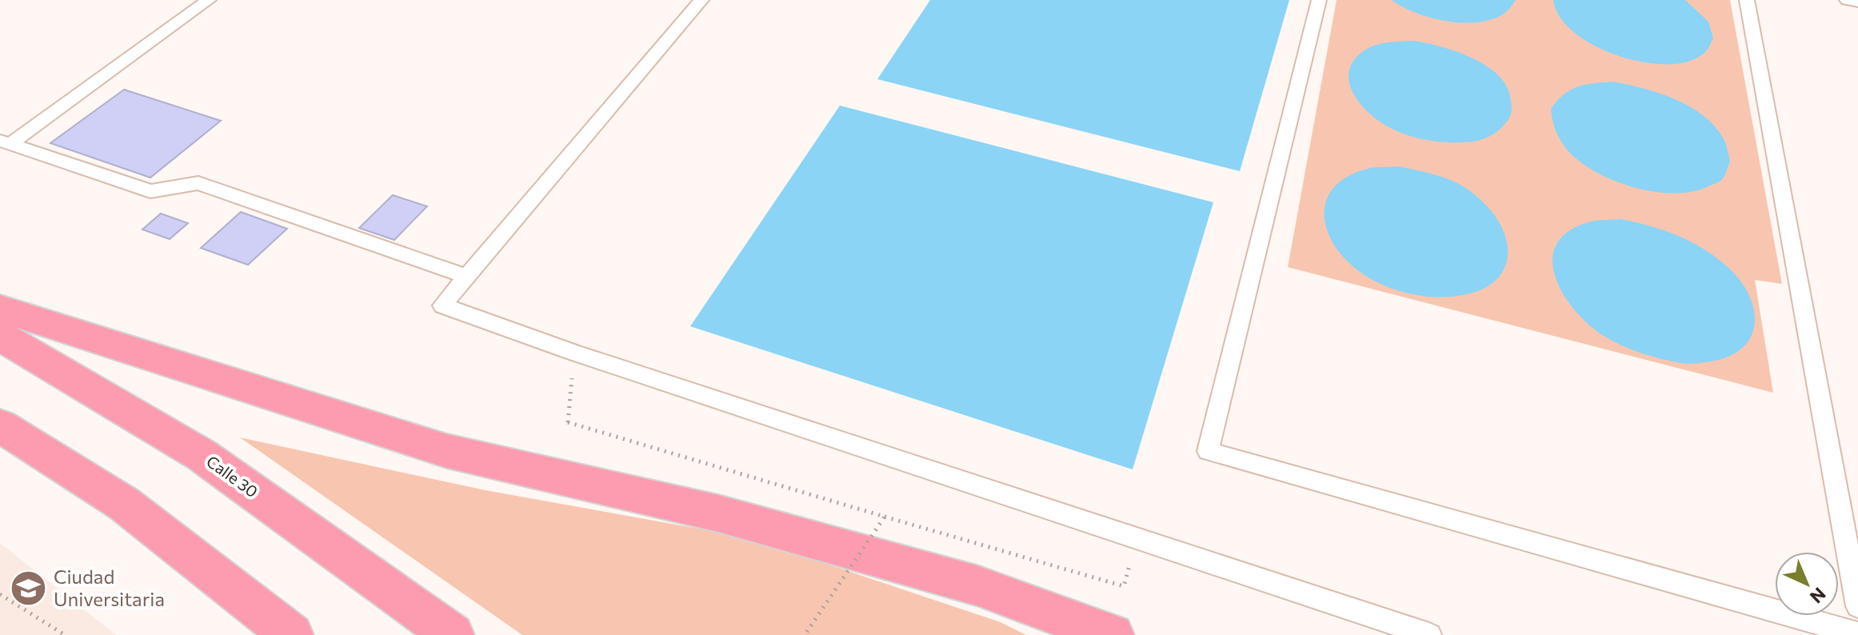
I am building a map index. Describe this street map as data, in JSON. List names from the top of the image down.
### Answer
{
  "streets": {
    "highway": ["Calle 30"]
  },
  "places": {
    "school or university": ["Ciudad Universitaria"]
  },
  "north": "bottom right"
}
